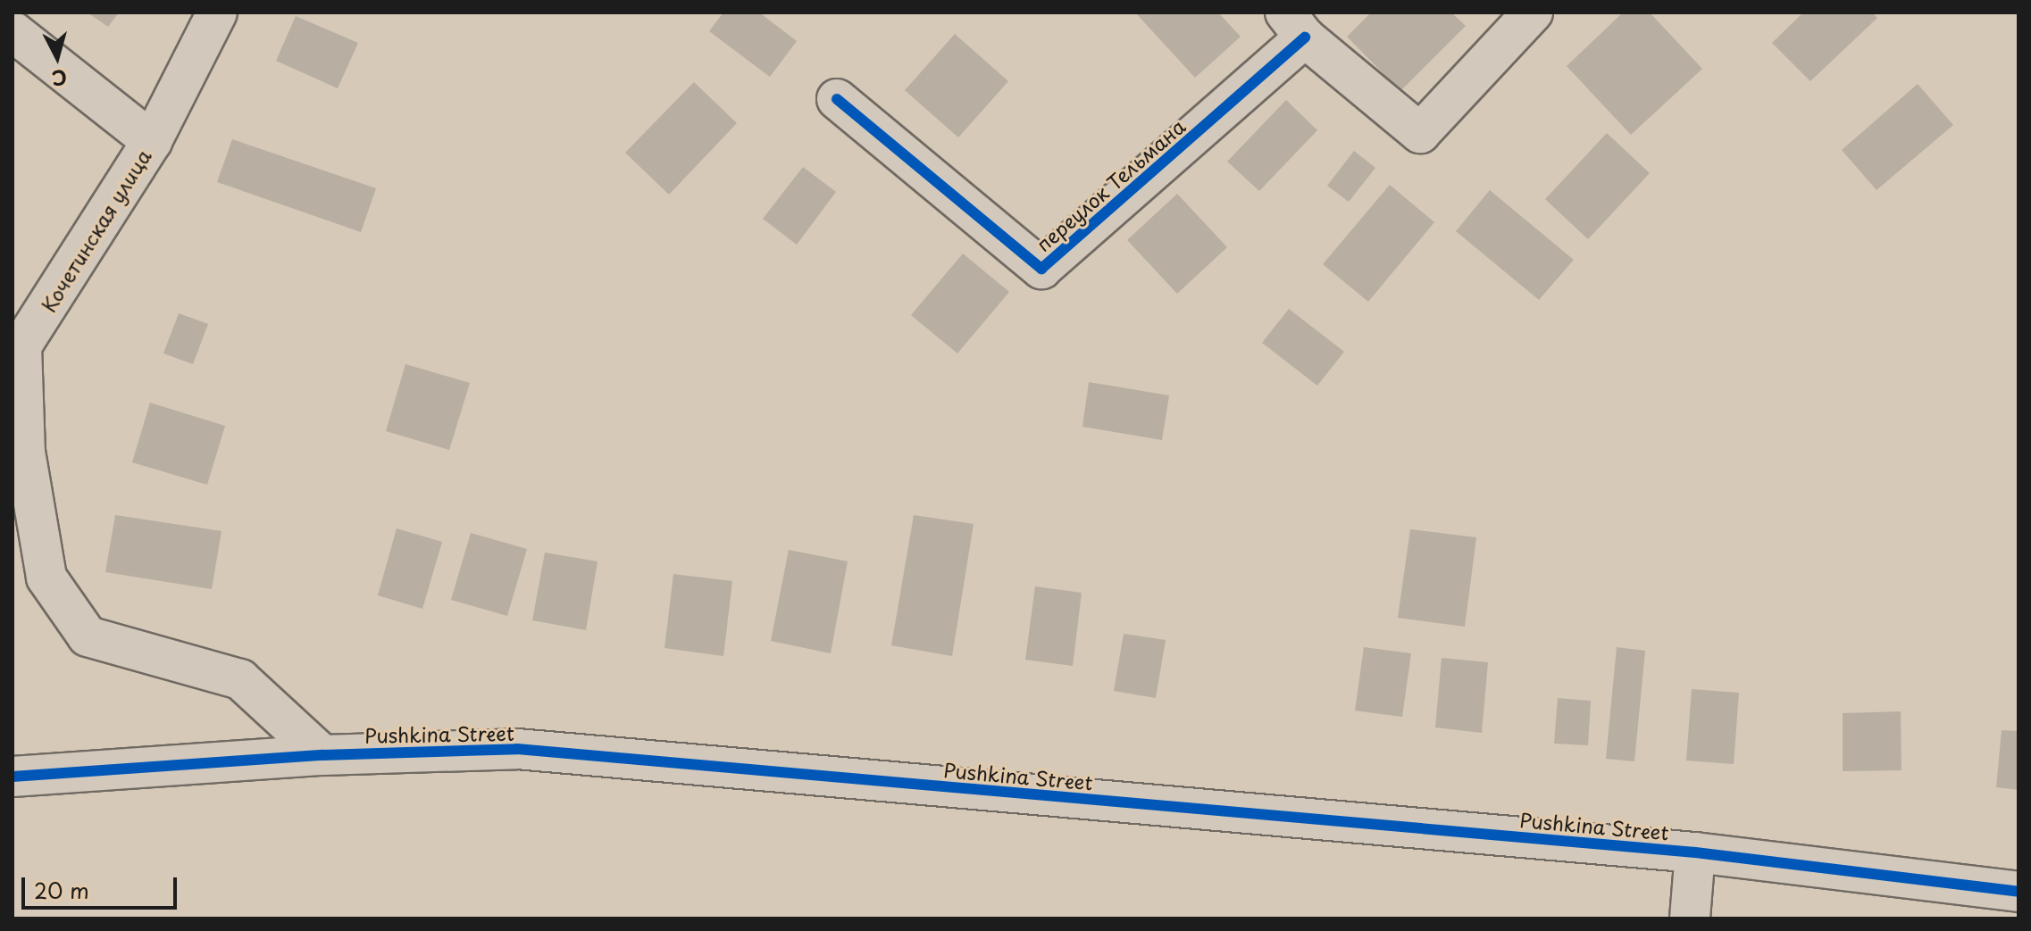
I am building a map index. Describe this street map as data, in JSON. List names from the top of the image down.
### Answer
{
  "streets": {
    "street": ["переулок Тельмана", "Кочетинская улица", "Pushkina Street"]
  },
  "scale_bar": "20 m",
  "north": "bottom"
}
